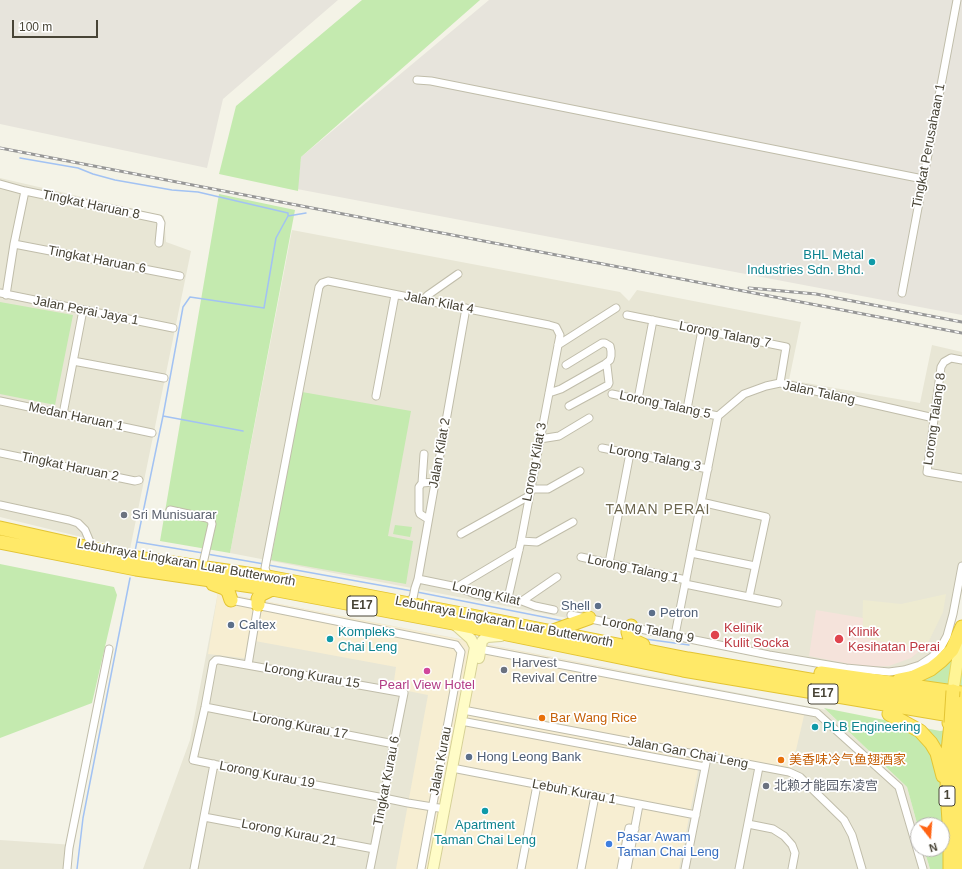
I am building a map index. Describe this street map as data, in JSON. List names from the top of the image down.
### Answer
{
  "streets": {
    "highway": ["Lebuhraya Lingkaran Luar Butterworth", "E17", "1"],
    "street": [
      "Tingkat Perusahaan 1",
      "Tingkat Haruan 8",
      "Tingkat Haruan 6",
      "Jalan Kilat 4",
      "Jalan Perai Jaya 1",
      "Lorong Talang 7",
      "Jalan Talang",
      "Lorong Talang 5",
      "Medan Haruan 1",
      "Lorong Talang 8",
      "Jalan Kilat 2",
      "Lorong Talang 3",
      "Lorong Kilat 3",
      "Tingkat Haruan 2",
      "Lorong Talang 1",
      "Lorong Kilat",
      "Lorong Talang 9",
      "Lorong Kurau 15",
      "Lorong Kurau 17",
      "Jalan Gan Chai Leng",
      "Jalan Kurau",
      "Lorong Kurau 19",
      "Tingkat Kurau 6",
      "Lebuh Kurau 1",
      "Lorong Kurau 21"
    ]
  },
  "crossings": [
    ["Jalan Kilat 4", "Jalan Kilat 2"],
    ["Jalan Kilat 4", "Lorong Kilat 3"],
    ["Jalan Kilat 4", "Lebuhraya Lingkaran Luar Butterworth"],
    ["Lorong Talang 7", "Jalan Talang"],
    ["Jalan Talang", "Lorong Talang 5"],
    ["Jalan Talang", "Lorong Talang 8"],
    ["Jalan Kilat 2", "Lebuhraya Lingkaran Luar Butterworth"],
    ["Jalan Kilat 2", "Lorong Kilat"],
    ["Lorong Kilat 3", "Lorong Kilat"],
    ["Lebuhraya Lingkaran Luar Butterworth", "Jalan Kurau"],
    ["Lebuhraya Lingkaran Luar Butterworth", "1"],
    ["Lorong Kurau 15", "Lorong Kurau 19"],
    ["Lorong Kurau 15", "Tingkat Kurau 6"],
    ["Lorong Kurau 17", "Lorong Kurau 19"],
    ["Lorong Kurau 17", "Tingkat Kurau 6"],
    ["Jalan Gan Chai Leng", "Jalan Kurau"],
    ["Jalan Kurau", "Lorong Kurau 19"],
    ["Jalan Kurau", "Lebuh Kurau 1"],
    ["Lorong Kurau 19", "Tingkat Kurau 6"],
    ["Tingkat Kurau 6", "Lorong Kurau 21"]
  ],
  "districts": ["TAMAN PERAI"],
  "places": [
    "BHL Metal Industries Sdn. Bhd.",
    "Sri Munisuarar",
    "Shell",
    "Petron",
    "Caltex",
    "Kelinik Kulit Socka",
    "Kompleks Chai Leng",
    "Klinik Kesihatan Perai",
    "Harvest Revival Centre",
    "Pearl View Hotel",
    "Bar Wang Rice",
    "PLB Engineering",
    "Hong Leong Bank",
    "美香味冷气鱼翅酒家",
    "北赖才能园东凌宫",
    "Apartment Taman Chai Leng",
    "Pasar Awam Taman Chai Leng"
  ],
  "scale_bar": "100 m",
  "north": "bottom"
}
